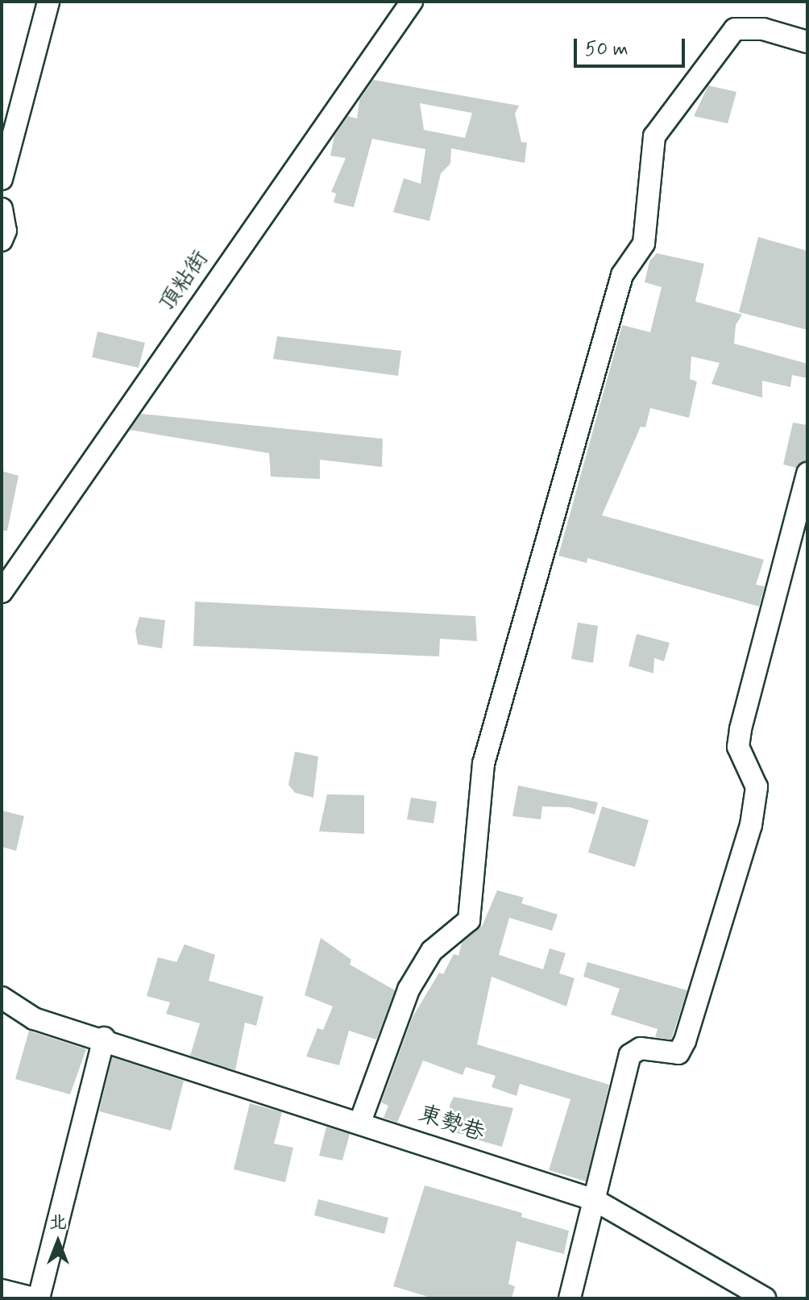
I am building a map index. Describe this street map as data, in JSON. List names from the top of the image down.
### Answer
{
  "streets": {
    "street": ["頂粘街", "東勢巷"]
  },
  "scale_bar": "50 m",
  "north": "top"
}
